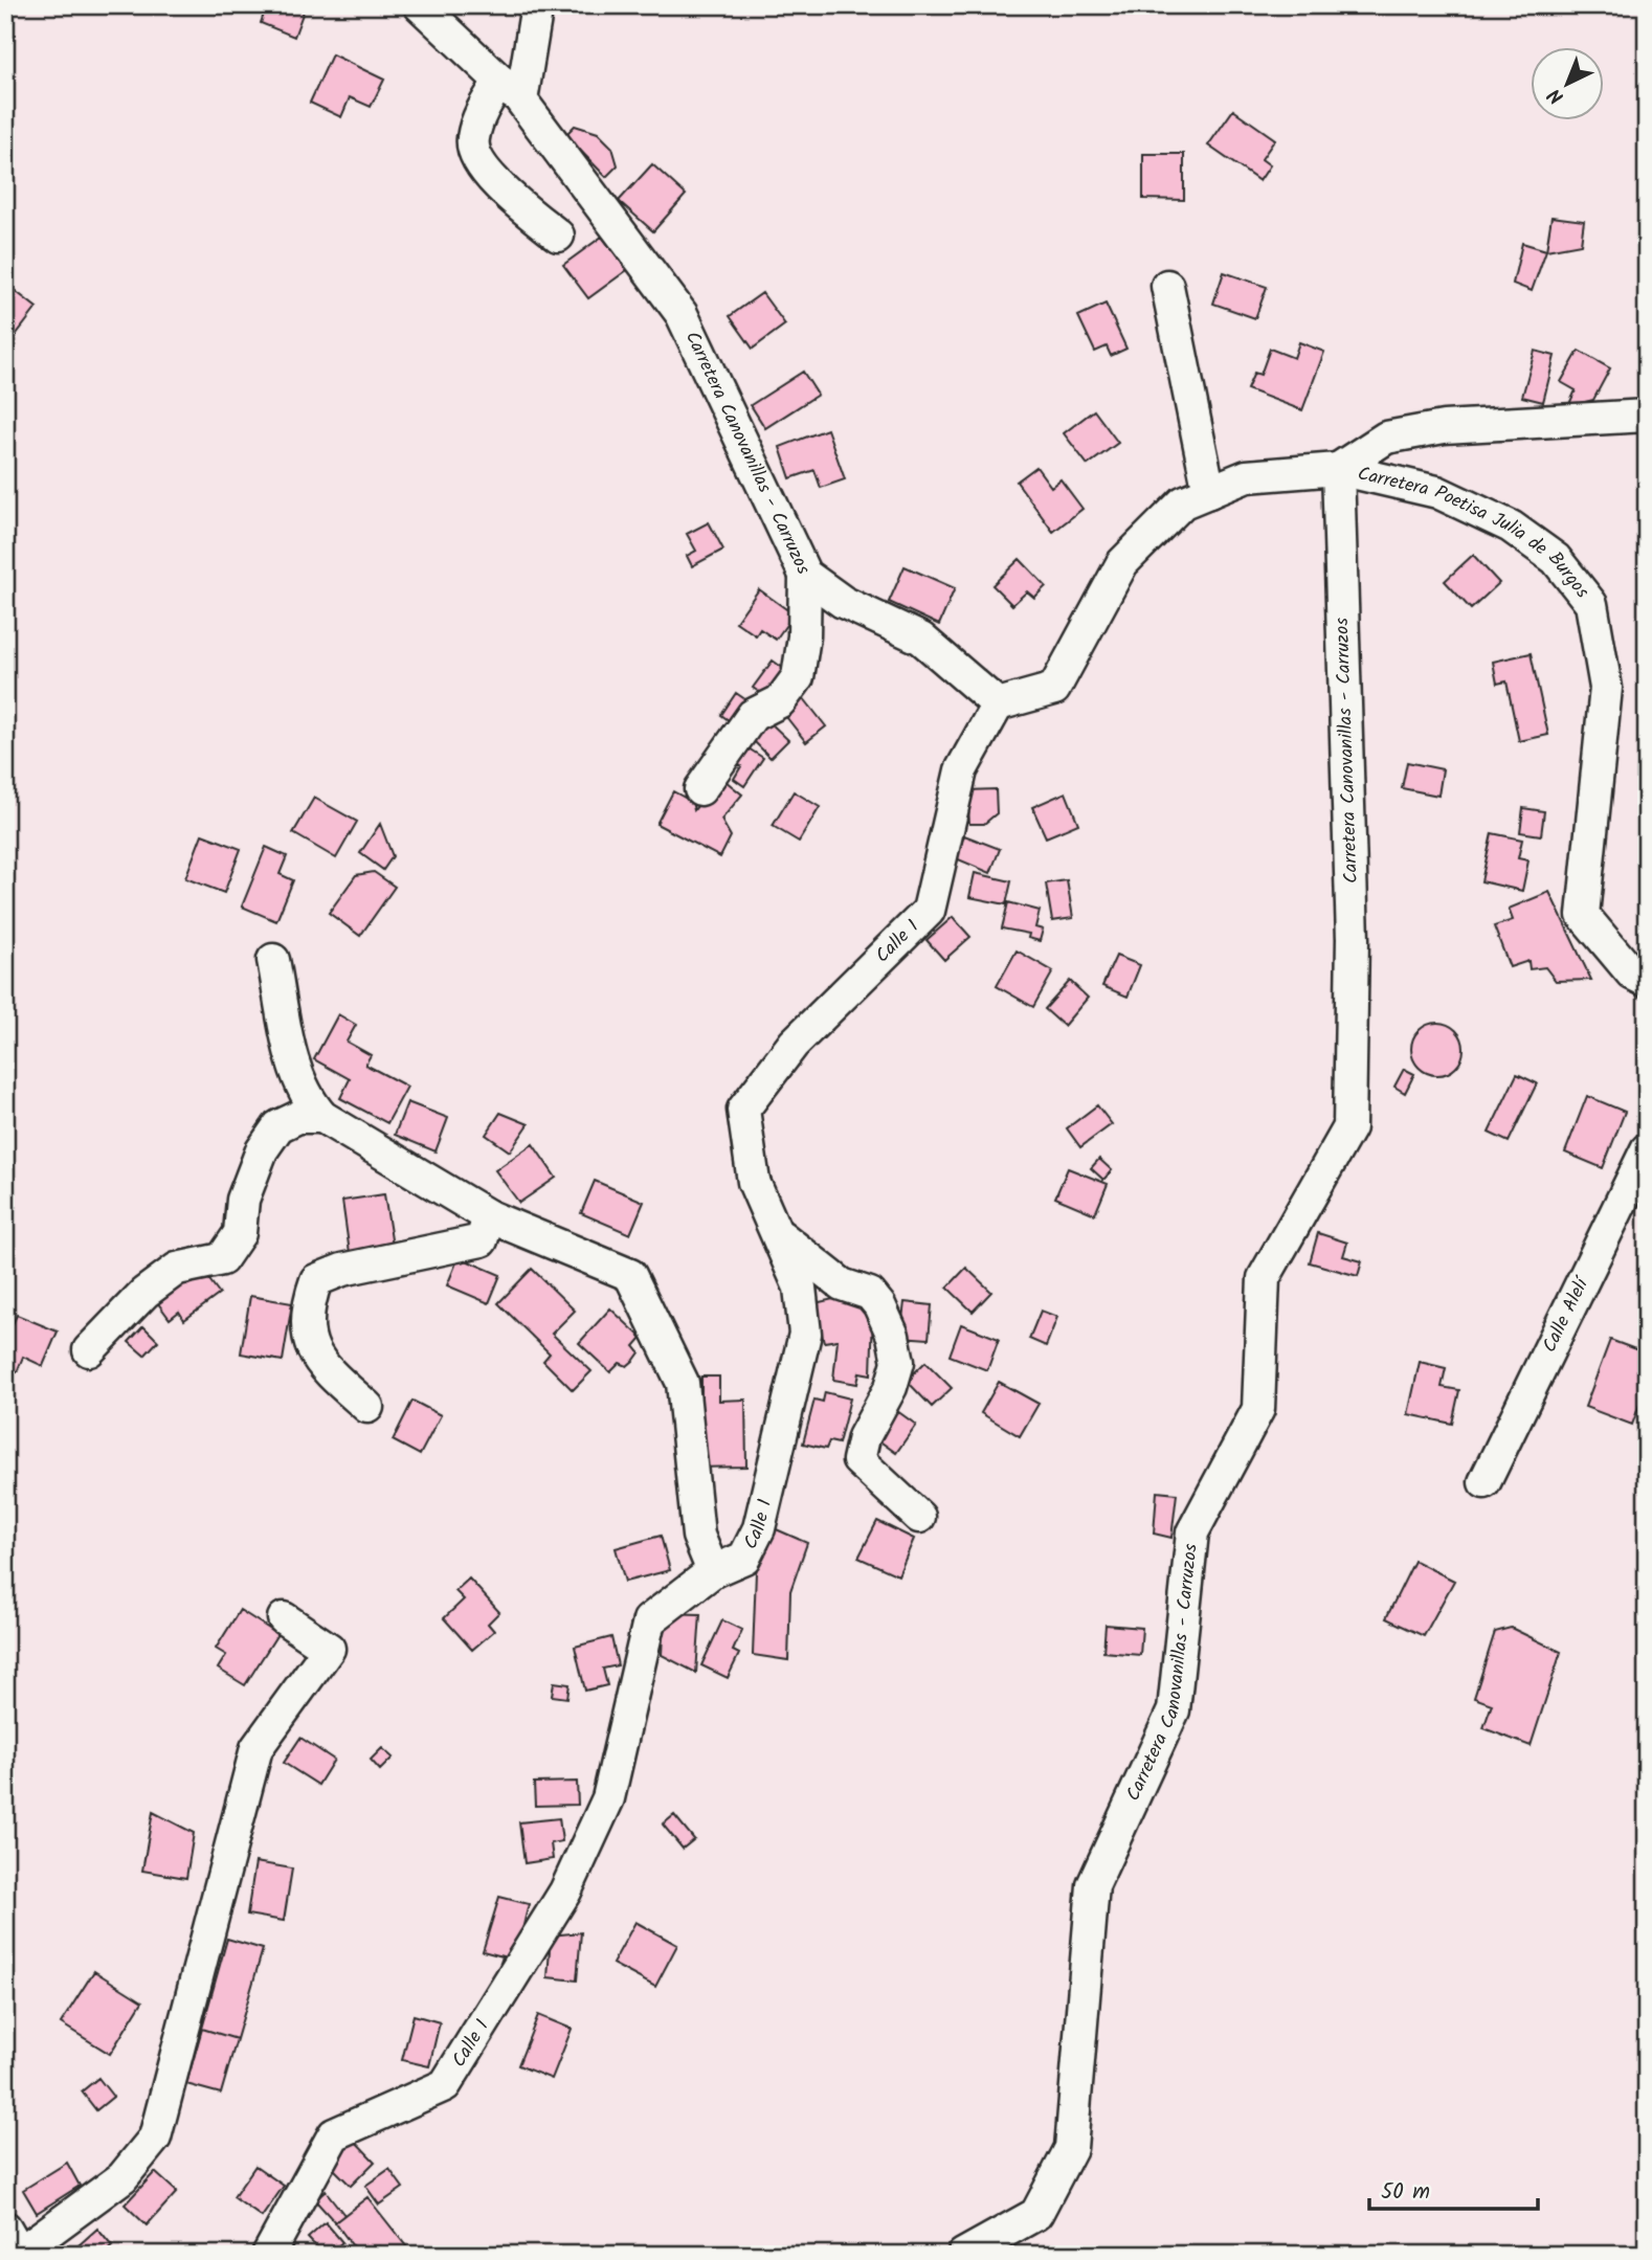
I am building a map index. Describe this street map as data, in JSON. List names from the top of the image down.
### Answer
{
  "streets": {
    "street": [
      "Carretera Canovanillas - Carruzos",
      "Carretera Poetisa Julia de Burgos",
      "Calle 1",
      "Calle Alelí"
    ]
  },
  "crossings": [
    ["Carretera Canovanillas - Carruzos", "Carretera Poetisa Julia de Burgos"],
    ["Carretera Canovanillas - Carruzos", "Calle 1"]
  ],
  "scale_bar": "50 m",
  "north": "bottom left"
}
